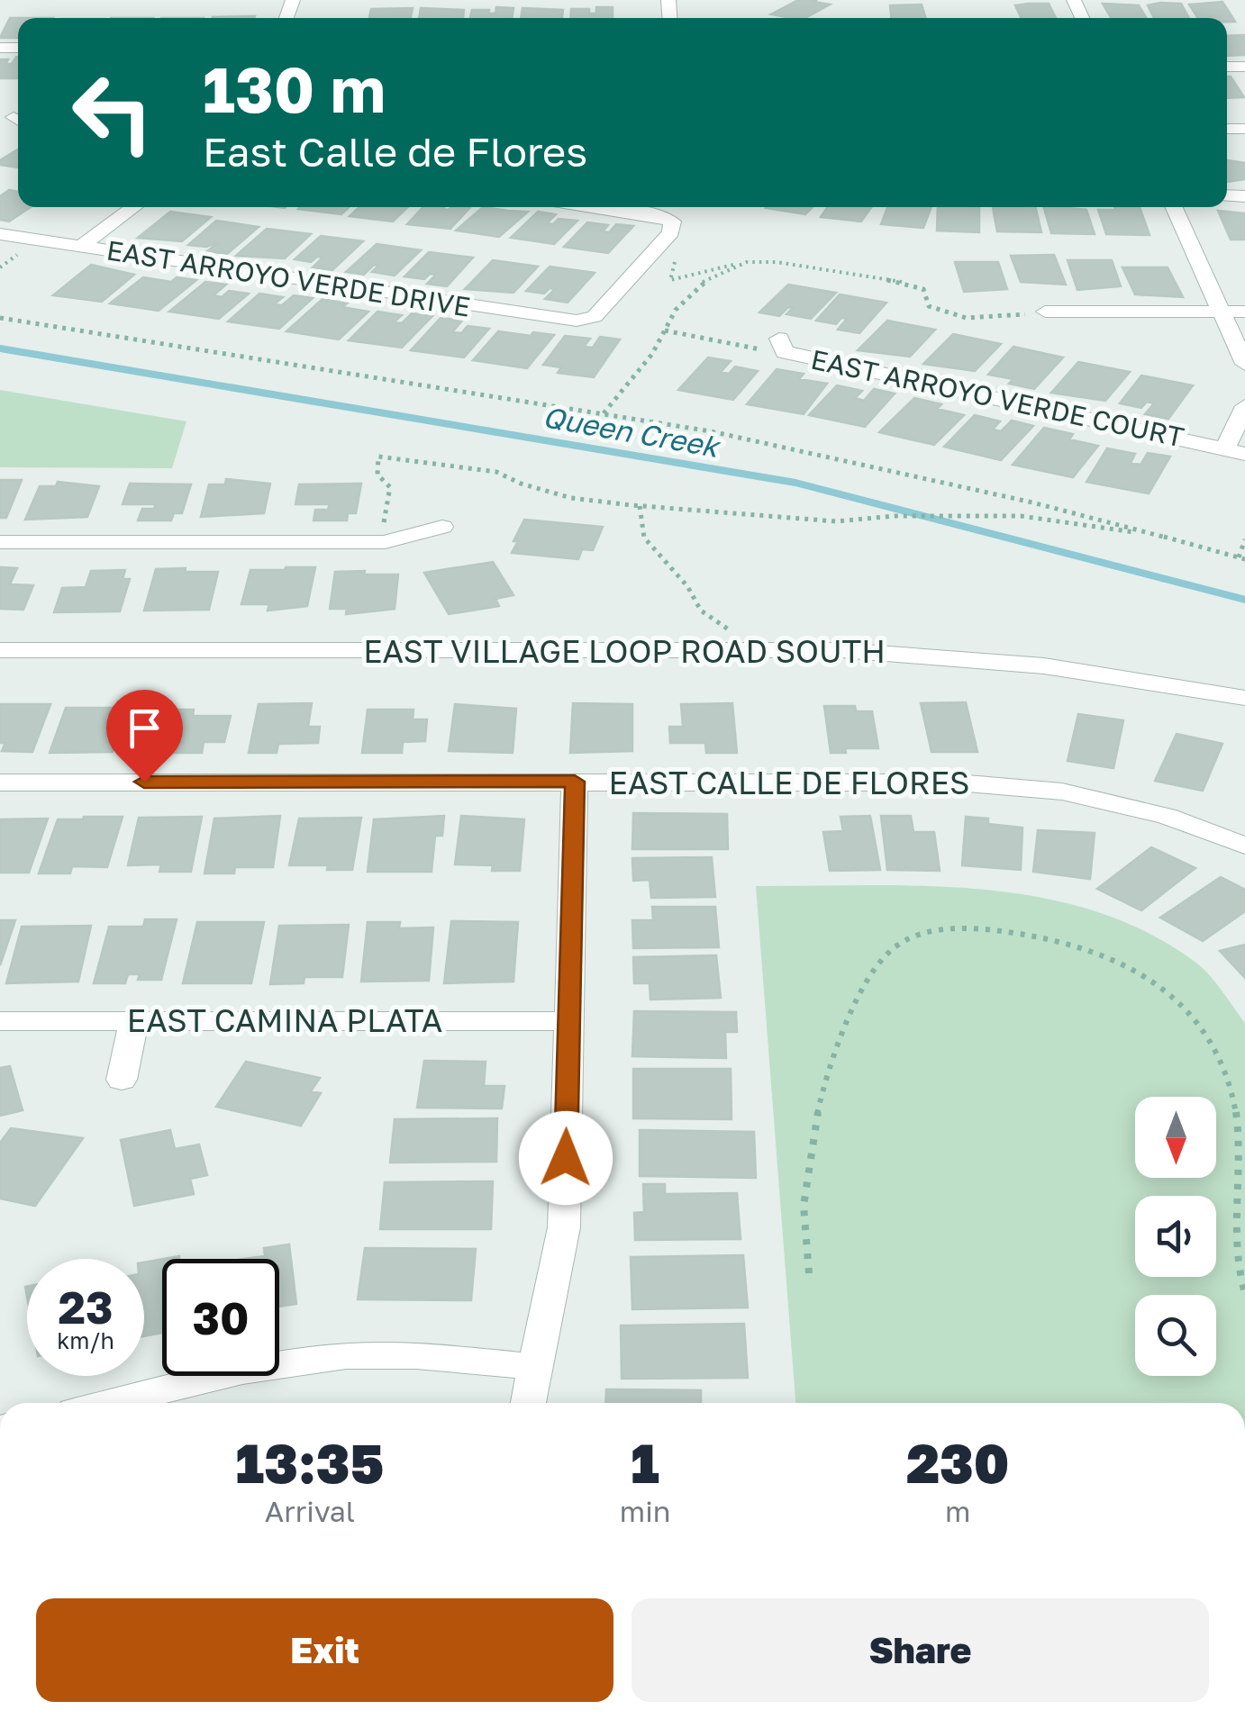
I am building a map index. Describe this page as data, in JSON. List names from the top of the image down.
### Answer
{
  "streets": {
    "street": [
      "EAST ARROYO VERDE DRIVE",
      "EAST ARROYO VERDE COURT",
      "EAST VILLAGE LOOP ROAD SOUTH",
      "EAST CALLE DE FLORES",
      "EAST CAMINA PLATA"
    ]
  },
  "water": ["Queen Creek"],
  "north": "bottom",
  "page": {
    "turn": ["130 m", "East Calle de Flores"],
    "speed": "23 km/h",
    "limit": "30",
    "eta": [
      "13:35",
      "Arrival",
      "1",
      "min",
      "230",
      "m"
    ],
    "buttons": ["Exit", "Share"]
  }
}
